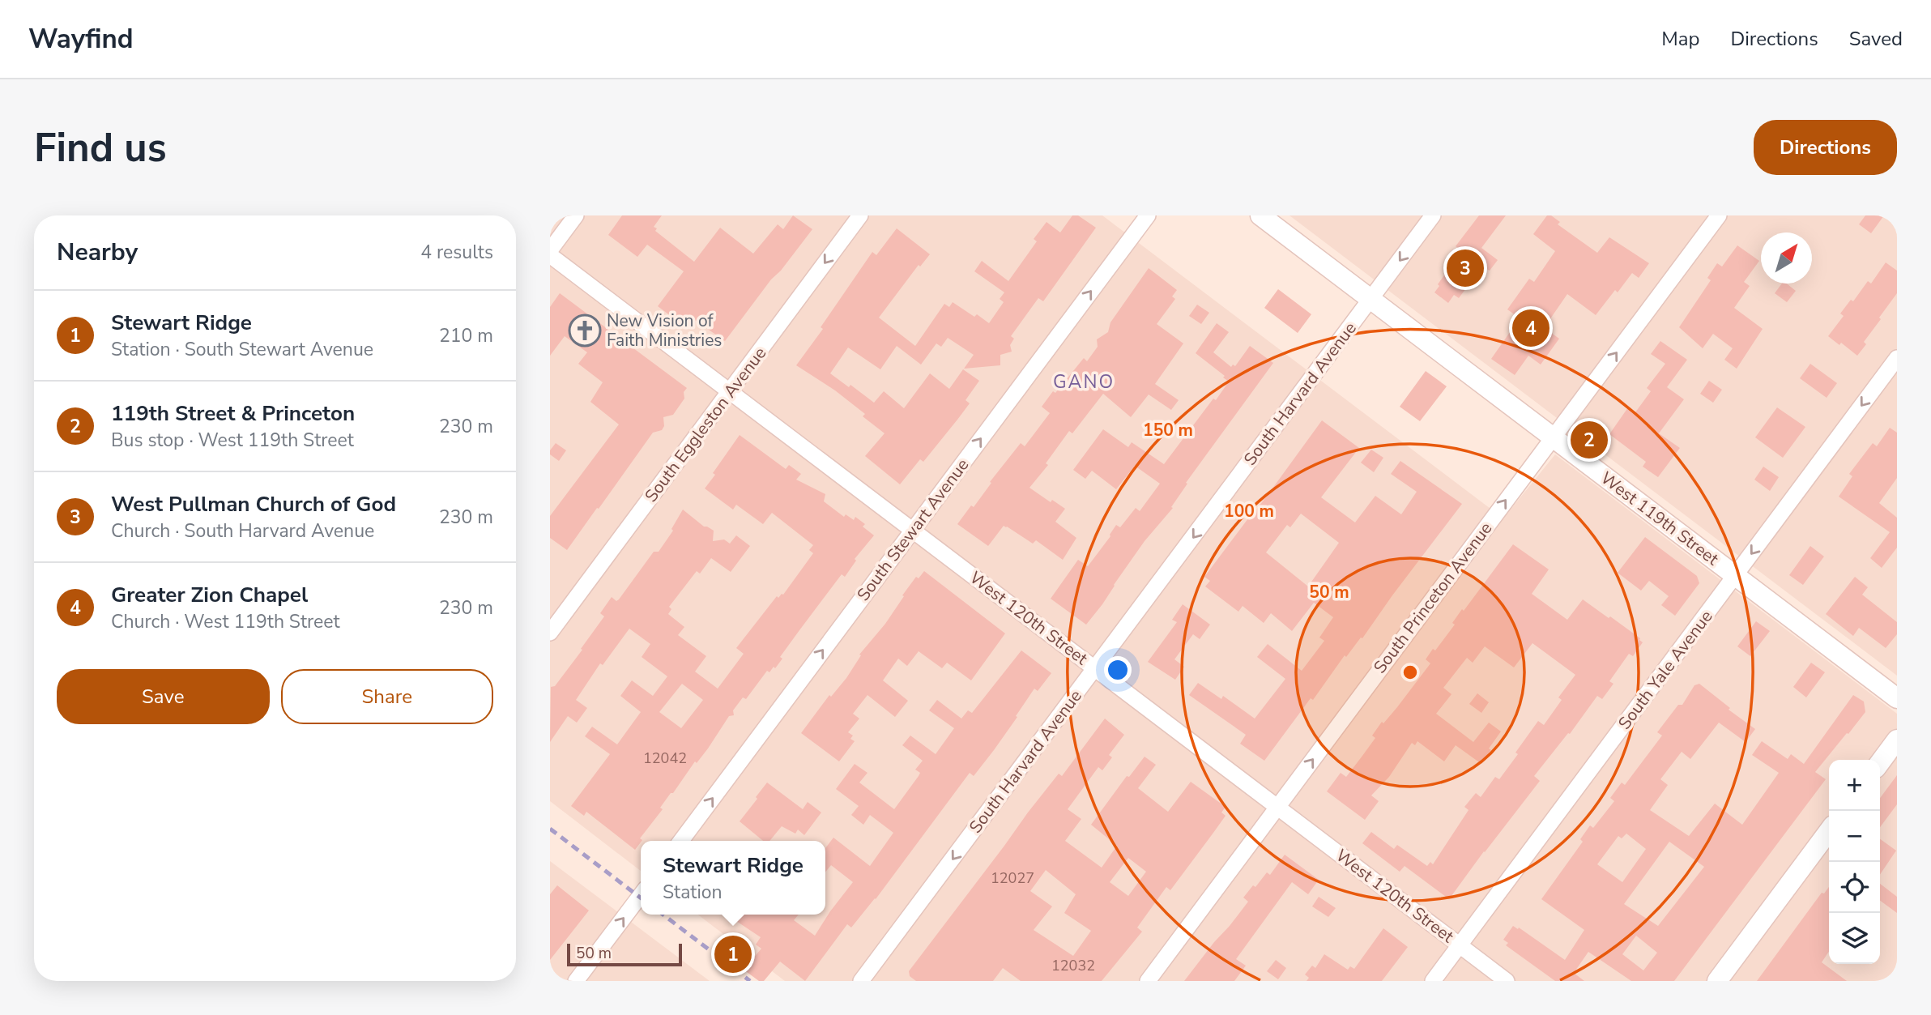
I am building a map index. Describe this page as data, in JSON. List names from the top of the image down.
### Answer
{
  "streets": {
    "street": [
      "South Harvard Avenue",
      "South Eggleston Avenue",
      "West 119th Street",
      "South Stewart Avenue",
      "South Princeton Avenue",
      "West 120th Street",
      "South Yale Avenue"
    ]
  },
  "crossings": [
    ["South Harvard Avenue", "West 119th Street"],
    ["South Harvard Avenue", "West 120th Street"],
    ["South Eggleston Avenue", "West 120th Street"],
    ["West 119th Street", "South Princeton Avenue"],
    ["West 119th Street", "South Yale Avenue"],
    ["South Stewart Avenue", "West 120th Street"],
    ["South Princeton Avenue", "West 120th Street"],
    ["West 120th Street", "South Yale Avenue"]
  ],
  "one_way": [
    "South Harvard Avenue",
    "South Eggleston Avenue",
    "South Stewart Avenue",
    "South Princeton Avenue"
  ],
  "districts": ["GANO"],
  "places": {
    "church": ["New Vision of Faith Ministries"]
  },
  "house_numbers": ["12042", "12027", "12032"],
  "scale_bar": "50 m",
  "north": "top right",
  "page": {
    "header": "Wayfind",
    "nav": ["Map", "Directions", "Saved"],
    "buttons": [
      "Directions",
      ["Save", "Share"]
    ],
    "title": "Find us",
    "heading": ["Nearby", "4 results"],
    "pins": [
      "3",
      "4",
      "2",
      "1"
    ],
    "list": [
      {
        "mark": "1",
        "name": "Stewart Ridge",
        "note": "Station · South Stewart Avenue",
        "value": "210 m"
      },
      {
        "mark": "2",
        "name": "119th Street & Princeton",
        "note": "Bus stop · West 119th Street",
        "value": "230 m"
      },
      {
        "mark": "3",
        "name": "West Pullman Church of God",
        "note": "Church · South Harvard Avenue",
        "value": "230 m"
      },
      {
        "mark": "4",
        "name": "Greater Zion Chapel",
        "note": "Church · West 119th Street",
        "value": "230 m"
      }
    ],
    "map_buttons": ["+", "−"],
    "popup": ["Stewart Ridge", "Station"],
    "scale": "50 m"
  },
  "rings": ["150 m", "100 m", "50 m"]
}
